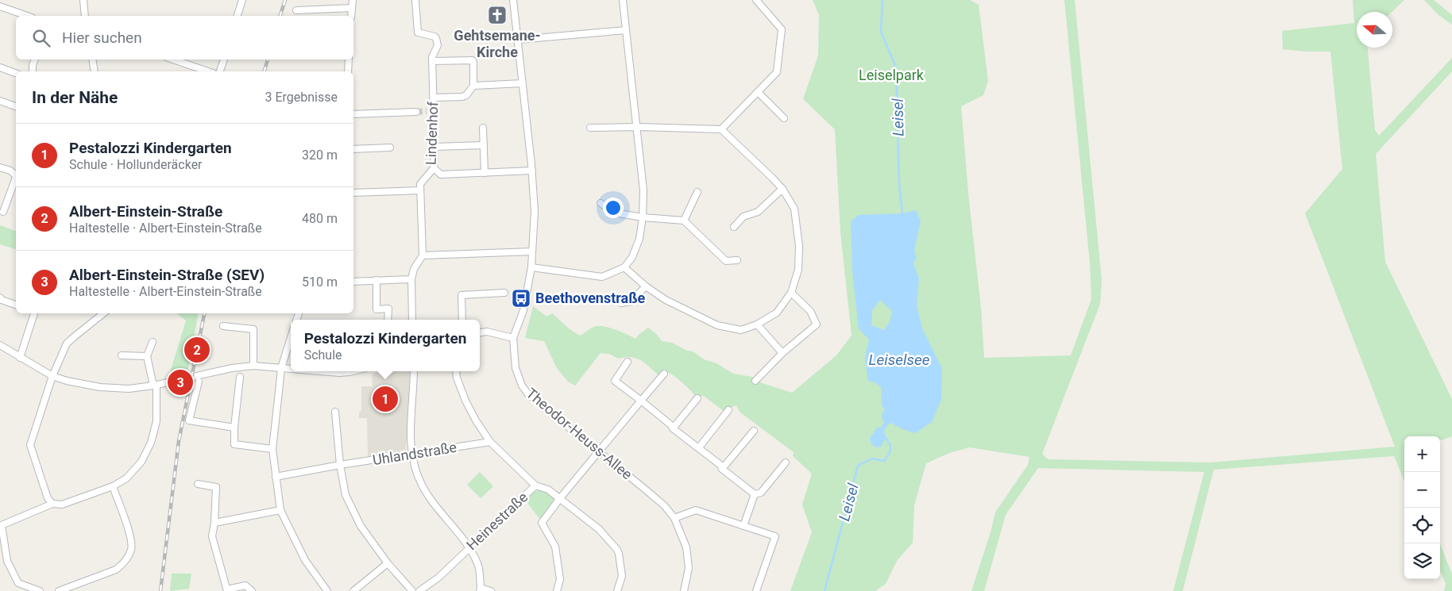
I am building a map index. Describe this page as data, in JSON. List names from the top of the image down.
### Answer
{
  "streets": {
    "street": [
      "Lindenhof",
      "Theodor-Heuss-Allee",
      "Uhlandstraße",
      "Heinestraße"
    ]
  },
  "water": ["Leisel", "Leiselsee"],
  "parks": ["Leiselpark"],
  "places": {
    "church": ["Gehtsemane- Kirche"],
    "bus stop": ["Beethovenstraße"]
  },
  "north": "left",
  "page": {
    "search": "Hier suchen",
    "heading": ["In der Nähe", "3 Ergebnisse"],
    "list": [
      {
        "mark": "1",
        "name": "Pestalozzi Kindergarten",
        "note": "Schule · Hollunderäcker",
        "value": "320 m"
      },
      {
        "mark": "2",
        "name": "Albert-Einstein-Straße",
        "note": "Haltestelle · Albert-Einstein-Straße",
        "value": "480 m"
      },
      {
        "mark": "3",
        "name": "Albert-Einstein-Straße (SEV)",
        "note": "Haltestelle · Albert-Einstein-Straße",
        "value": "510 m"
      }
    ],
    "popup": ["Pestalozzi Kindergarten", "Schule"],
    "pins": ["2", "3", "1"],
    "map_buttons": ["+", "−"]
  }
}
